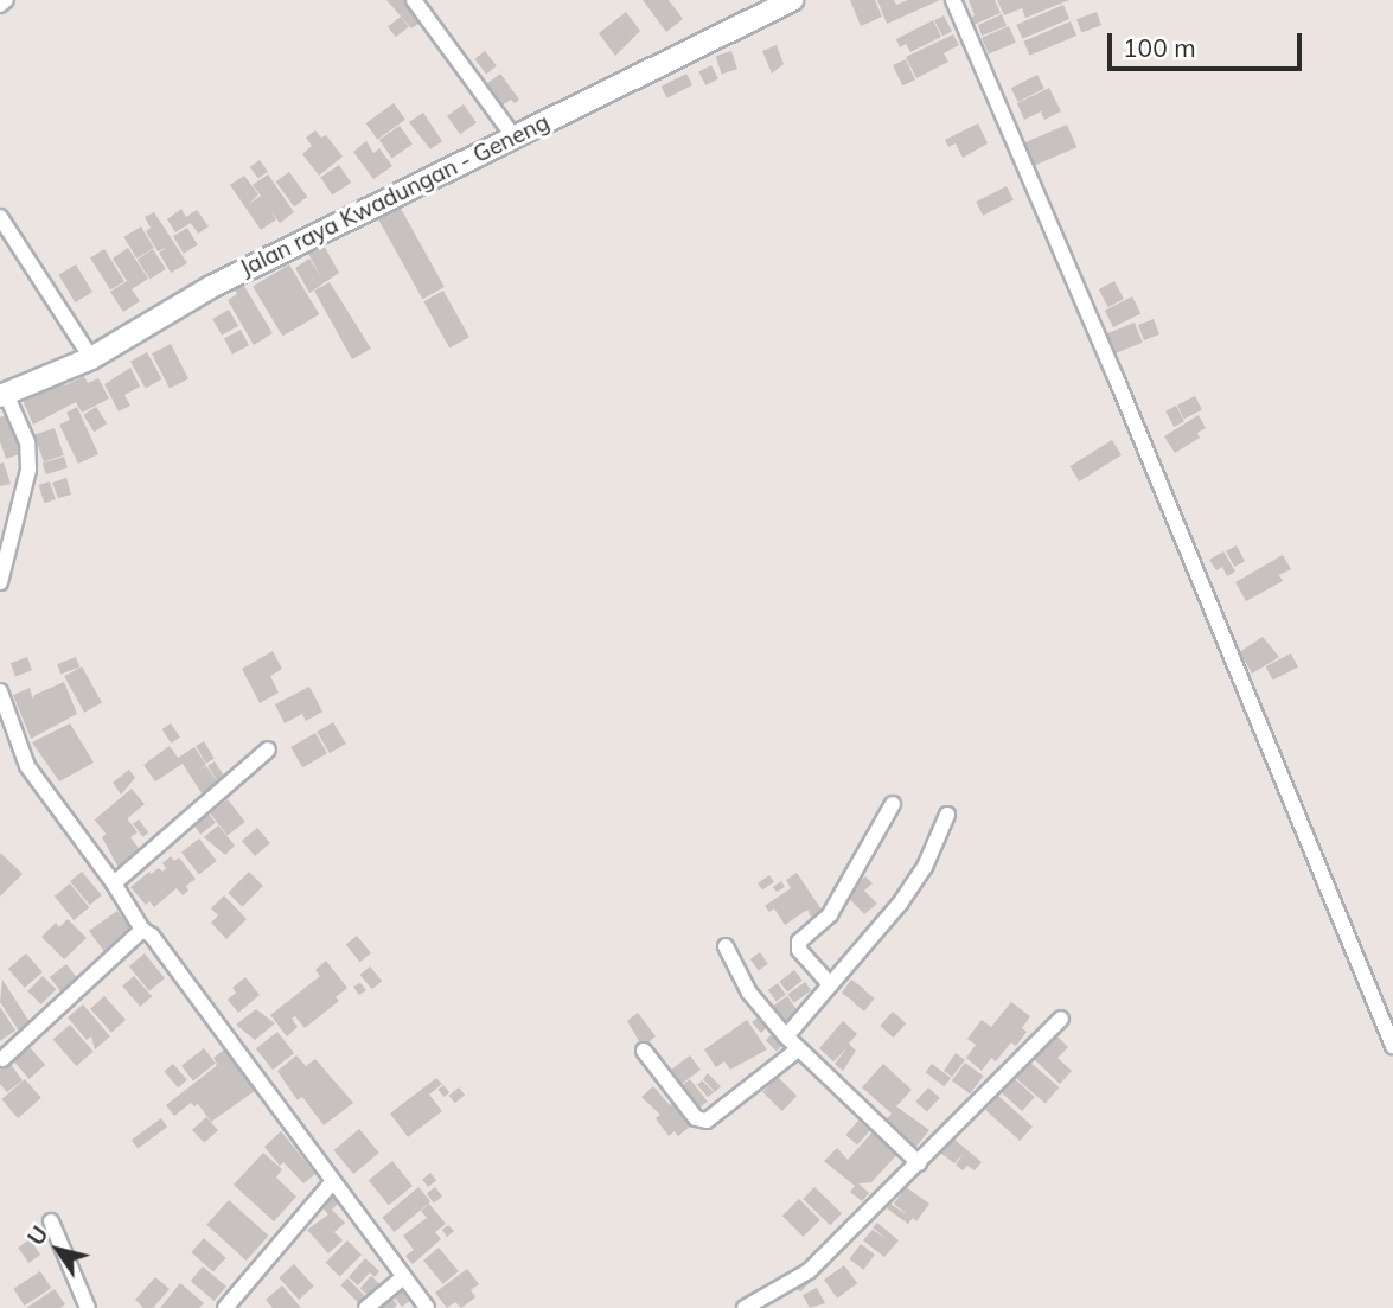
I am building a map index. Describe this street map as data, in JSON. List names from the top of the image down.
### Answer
{
  "streets": {
    "main road": ["Jalan raya Kwadungan - Geneng"]
  },
  "scale_bar": "100 m",
  "north": "top left"
}
